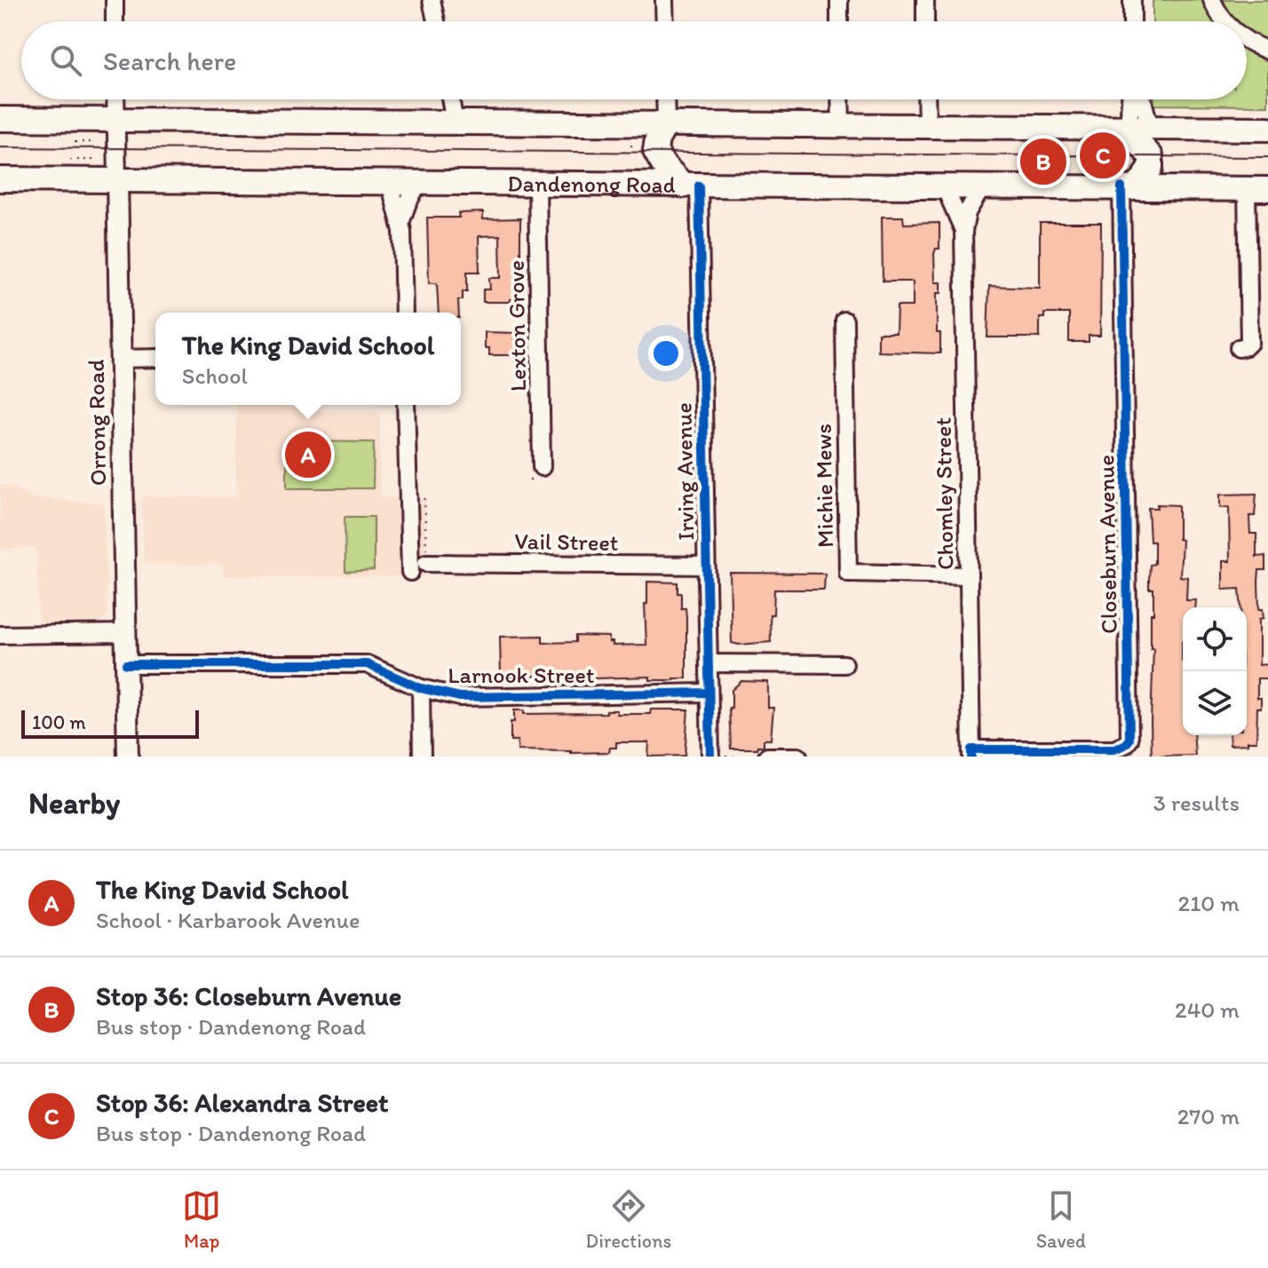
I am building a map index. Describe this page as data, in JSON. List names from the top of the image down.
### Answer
{
  "streets": {
    "highway": ["Dandenong Road"],
    "main road": ["Orrong Road"],
    "street": [
      "Lexton Grove",
      "Irving Avenue",
      "Michie Mews",
      "Chomley Street",
      "Vail Street",
      "Closeburn Avenue",
      "Larnook Street"
    ]
  },
  "crossings": [
    ["Dandenong Road", "Lexton Grove"],
    ["Dandenong Road", "Orrong Road"],
    ["Dandenong Road", "Irving Avenue"],
    ["Dandenong Road", "Chomley Street"],
    ["Dandenong Road", "Closeburn Avenue"],
    ["Orrong Road", "Larnook Street"],
    ["Irving Avenue", "Vail Street"],
    ["Irving Avenue", "Larnook Street"],
    ["Michie Mews", "Chomley Street"],
    ["Chomley Street", "Closeburn Avenue"]
  ],
  "scale_bar": "100 m",
  "page": {
    "search": "Search here",
    "pins": ["C", "B", "A"],
    "popup": ["The King David School", "School"],
    "scale": "100 m",
    "heading": ["Nearby", "3 results"],
    "list": [
      {
        "mark": "A",
        "name": "The King David School",
        "note": "School · Karbarook Avenue",
        "value": "210 m"
      },
      {
        "mark": "B",
        "name": "Stop 36: Closeburn Avenue",
        "note": "Bus stop · Dandenong Road",
        "value": "240 m"
      },
      {
        "mark": "C",
        "name": "Stop 36: Alexandra Street",
        "note": "Bus stop · Dandenong Road",
        "value": "270 m"
      }
    ],
    "nav": ["Map", "Directions", "Saved"]
  }
}
